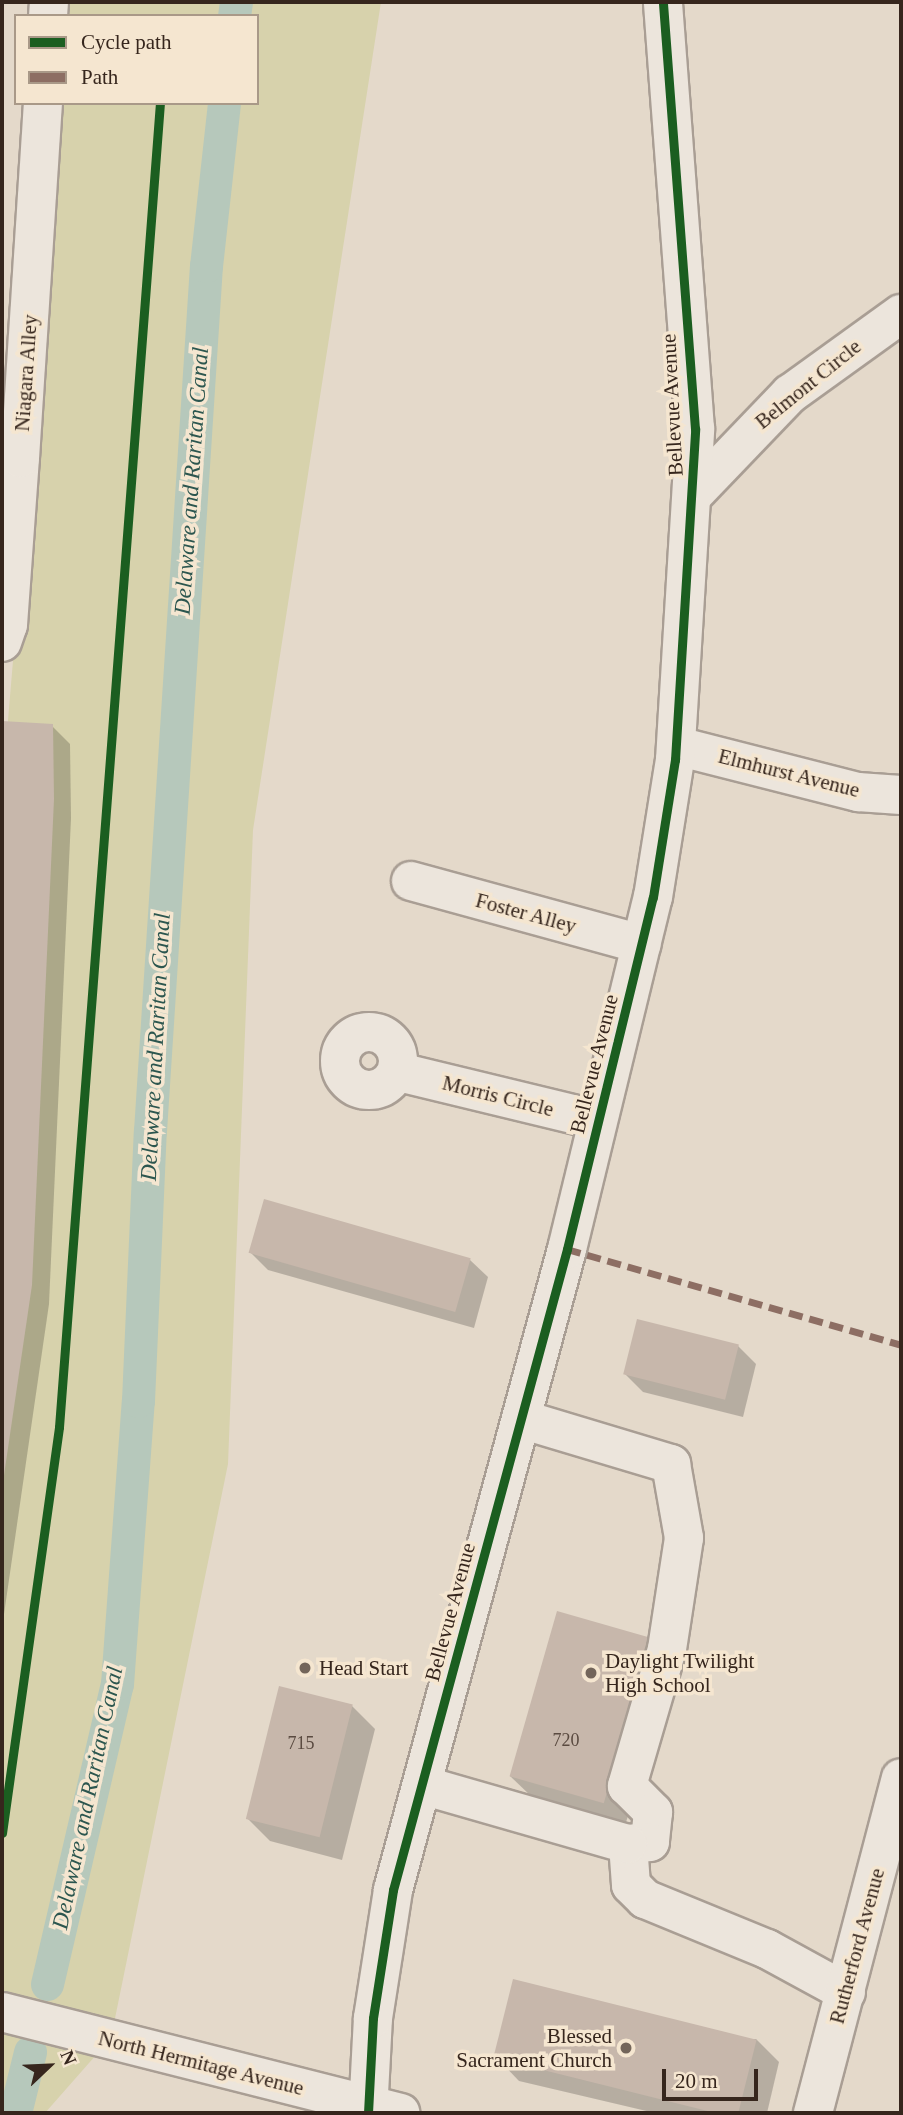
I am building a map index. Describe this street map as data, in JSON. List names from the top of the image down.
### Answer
{
  "streets": {
    "street": [
      "Niagara Alley",
      "Belmont Circle",
      "Bellevue Avenue",
      "Elmhurst Avenue",
      "Foster Alley",
      "Morris Circle",
      "Rutherford Avenue",
      "North Hermitage Avenue"
    ]
  },
  "crossings": [
    ["Belmont Circle", "Bellevue Avenue"],
    ["Bellevue Avenue", "Elmhurst Avenue"],
    ["Bellevue Avenue", "Foster Alley"],
    ["Bellevue Avenue", "Morris Circle"],
    ["Bellevue Avenue", "North Hermitage Avenue"]
  ],
  "water": ["Delaware and Raritan Canal"],
  "places": ["Head Start", "Daylight Twilight High School", "Blessed Sacrament Church"],
  "house_numbers": ["720", "715"],
  "legend": ["Cycle path", "Path"],
  "scale_bar": "20 m",
  "north": "top right"
}
